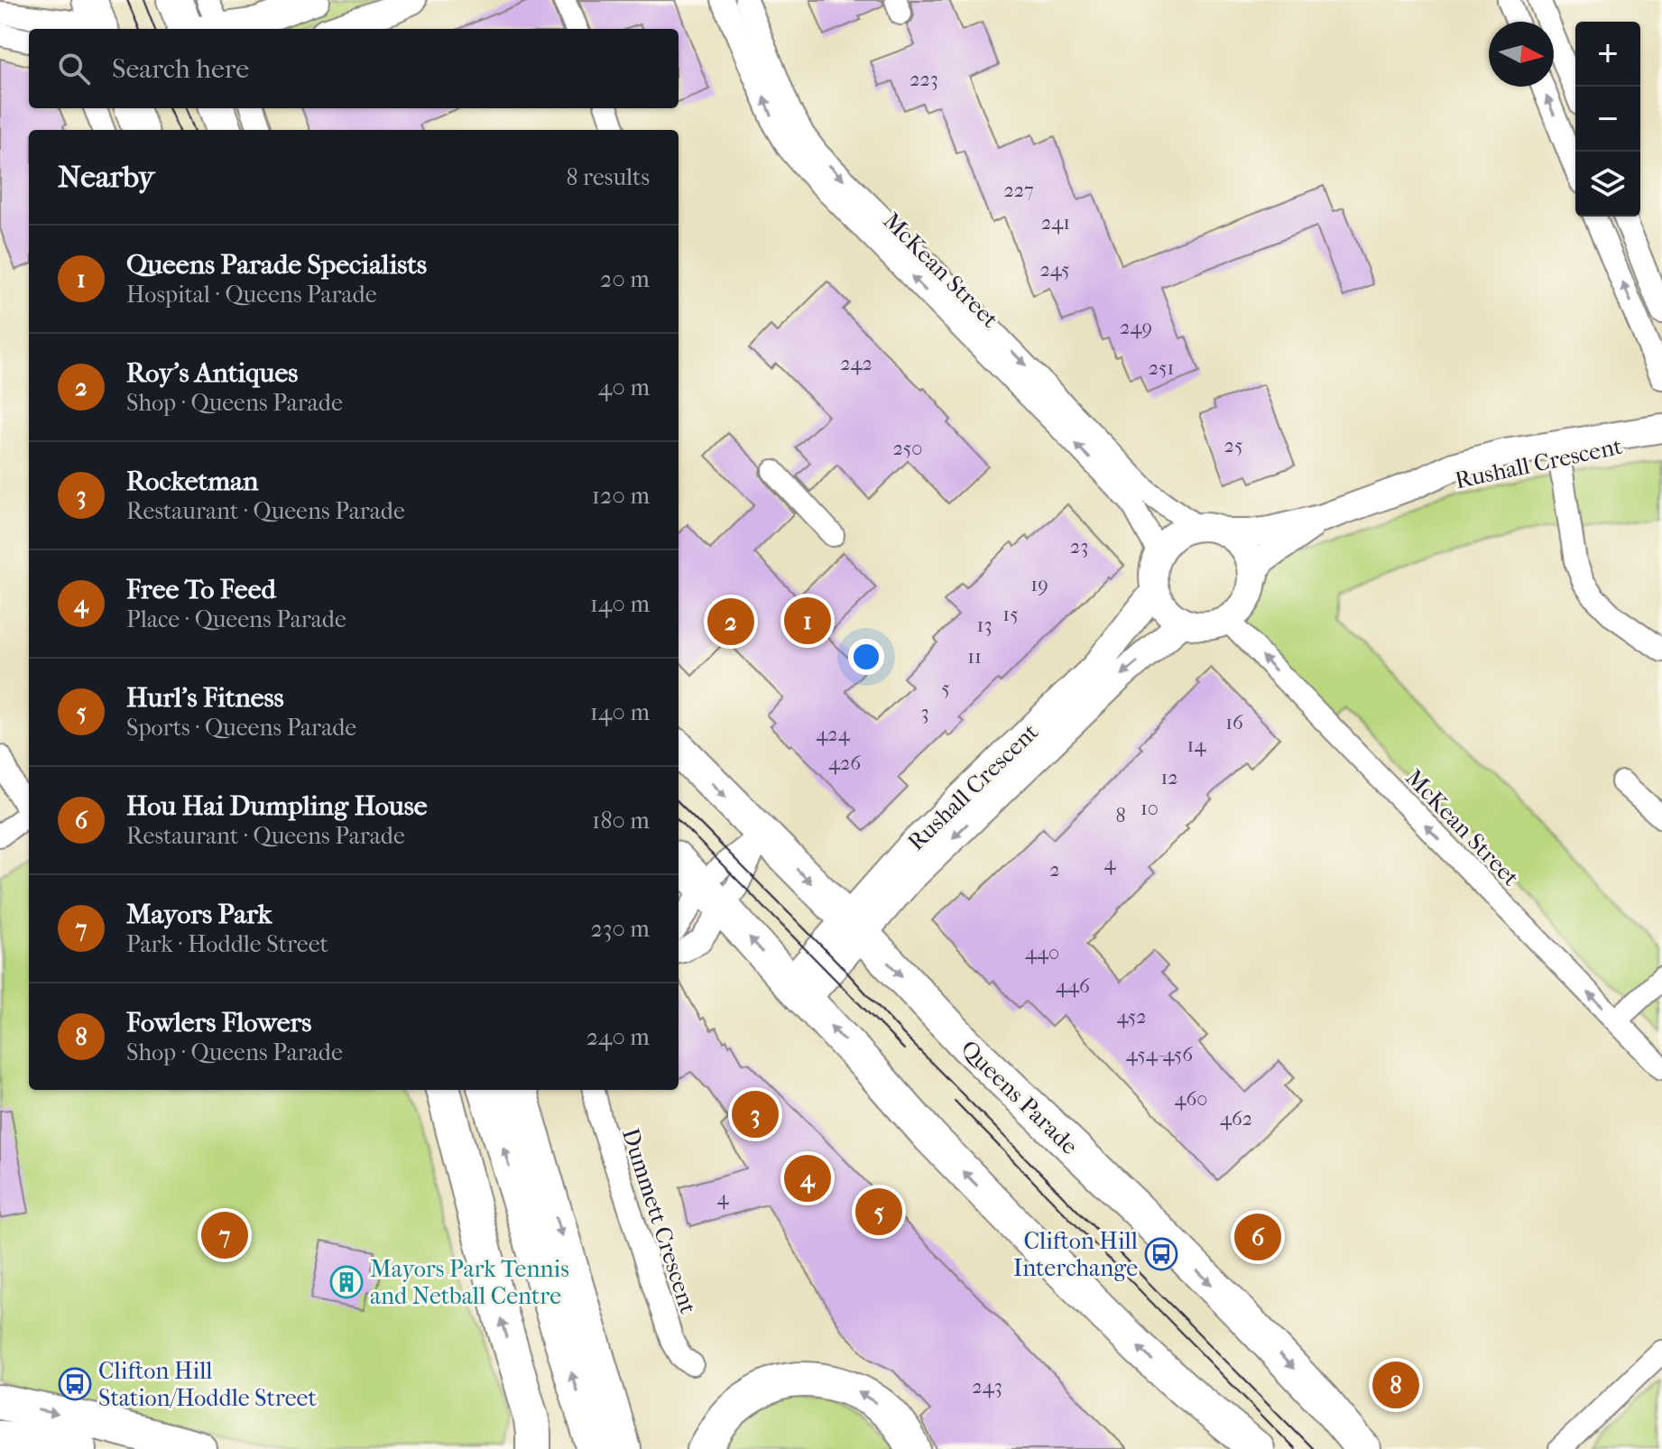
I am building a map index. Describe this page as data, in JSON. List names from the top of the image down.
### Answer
{
  "streets": {
    "main road": ["Queens Parade"],
    "street": ["McKean Street", "Rushall Crescent", "Dummett Crescent"]
  },
  "crossings": [
    ["McKean Street", "Rushall Crescent"],
    ["Rushall Crescent", "Queens Parade"]
  ],
  "places": {
    "bus stop": ["Clifton Hill Interchange", "Clifton Hill Station/Hoddle Street"],
    "building": ["Mayors Park Tennis and Netball Centre"]
  },
  "house_numbers": [
    "223",
    "227",
    "241",
    "245",
    "249",
    "242",
    "251",
    "25",
    "250",
    "23",
    "19",
    "15",
    "13",
    "11",
    "5",
    "3",
    "16",
    "424",
    "14",
    "426",
    "12",
    "10",
    "8",
    "4",
    "2",
    "440",
    "446",
    "452",
    "454-456",
    "460",
    "462",
    "4",
    "243"
  ],
  "north": "right",
  "page": {
    "map_buttons": ["+", "−"],
    "search": "Search here",
    "heading": ["Nearby", "8 results"],
    "list": [
      {
        "mark": "1",
        "name": "Queens Parade Specialists",
        "note": "Hospital · Queens Parade",
        "value": "20 m"
      },
      {
        "mark": "2",
        "name": "Roy's Antiques",
        "note": "Shop · Queens Parade",
        "value": "40 m"
      },
      {
        "mark": "3",
        "name": "Rocketman",
        "note": "Restaurant · Queens Parade",
        "value": "120 m"
      },
      {
        "mark": "4",
        "name": "Free To Feed",
        "note": "Place · Queens Parade",
        "value": "140 m"
      },
      {
        "mark": "5",
        "name": "Hurl's Fitness",
        "note": "Sports · Queens Parade",
        "value": "140 m"
      },
      {
        "mark": "6",
        "name": "Hou Hai Dumpling House",
        "note": "Restaurant · Queens Parade",
        "value": "180 m"
      },
      {
        "mark": "7",
        "name": "Mayors Park",
        "note": "Park · Hoddle Street",
        "value": "230 m"
      },
      {
        "mark": "8",
        "name": "Fowlers Flowers",
        "note": "Shop · Queens Parade",
        "value": "240 m"
      }
    ],
    "pins": [
      "1",
      "2",
      "3",
      "4",
      "5",
      "7",
      "6",
      "8"
    ]
  }
}
